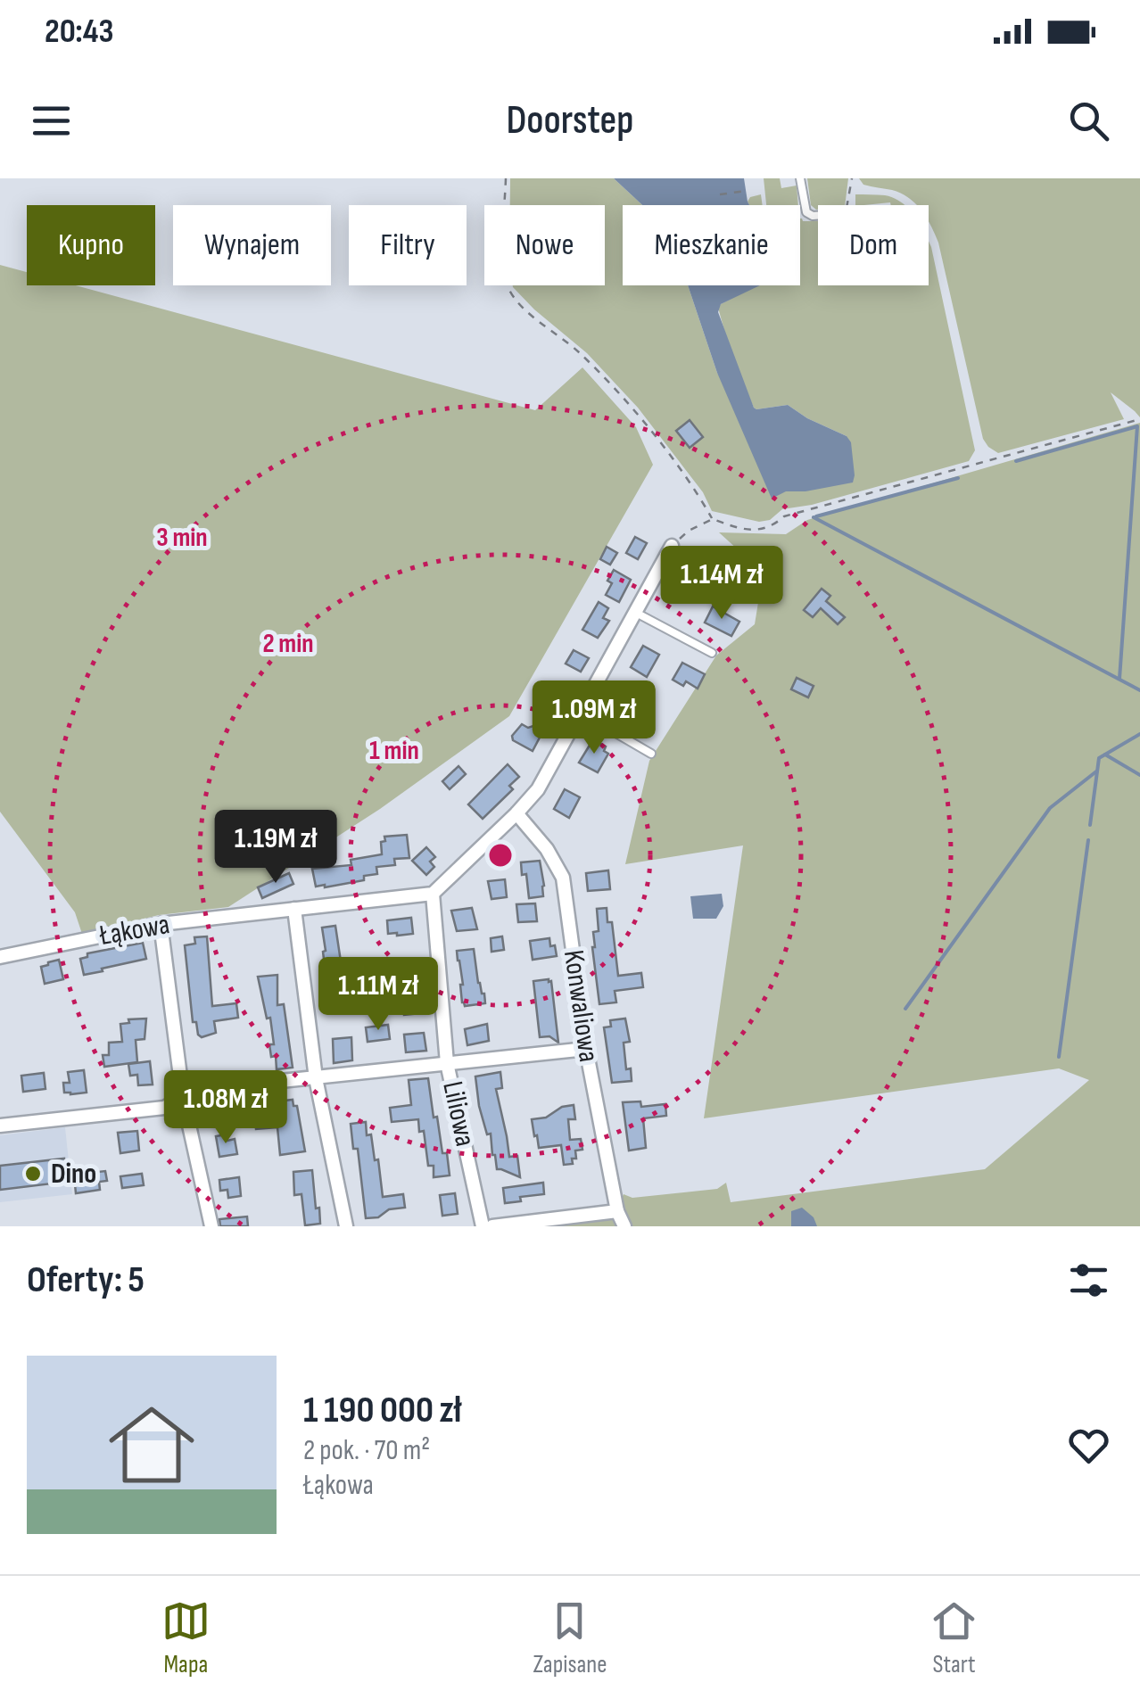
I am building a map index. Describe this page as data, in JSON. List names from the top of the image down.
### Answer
{
  "streets": {
    "street": ["Łąkowa", "Konwaliowa", "Liliowa"]
  },
  "crossings": [
    ["Łąkowa", "Liliowa"]
  ],
  "places": ["Dino"],
  "page": {
    "status": "20:43",
    "header": "Doorstep",
    "chip": [
      "Kupno",
      "Wynajem",
      "Filtry",
      "Nowe",
      "Mieszkanie",
      "Dom"
    ],
    "price": [
      "1.14M zł",
      "1.09M zł",
      "1.19M zł",
      "1.11M zł",
      "1.08M zł"
    ],
    "heading": "Oferty: 5",
    "list": [
      {
        "name": "1 190 000 zł",
        "note": "2 pok. · 70 m² · Łąkowa"
      }
    ],
    "tabs": ["Mapa", "Zapisane", "Start"]
  },
  "rings": ["3 min", "2 min", "1 min"]
}
